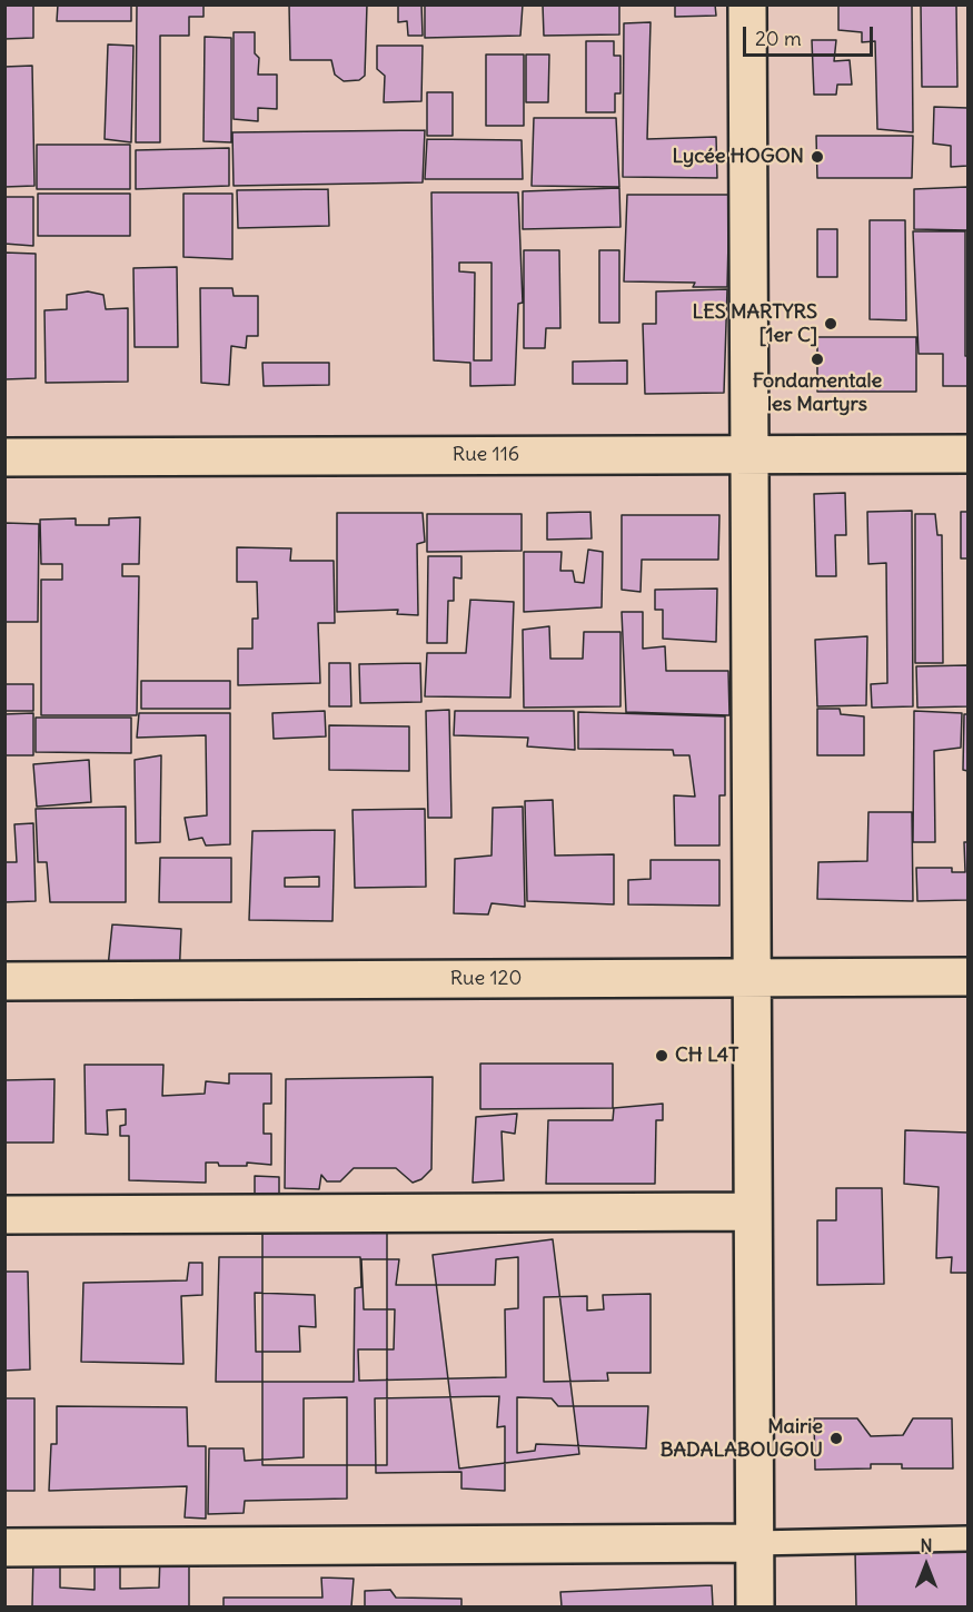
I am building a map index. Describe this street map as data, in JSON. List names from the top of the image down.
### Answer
{
  "streets": {
    "street": ["Rue 116", "Rue 120"]
  },
  "places": [
    "Lycée HOGON",
    "LES MARTYRS [1er C]",
    "Fondamentale les Martyrs",
    "CH L4T",
    "Mairie BADALABOUGOU"
  ],
  "scale_bar": "20 m",
  "north": "top"
}
